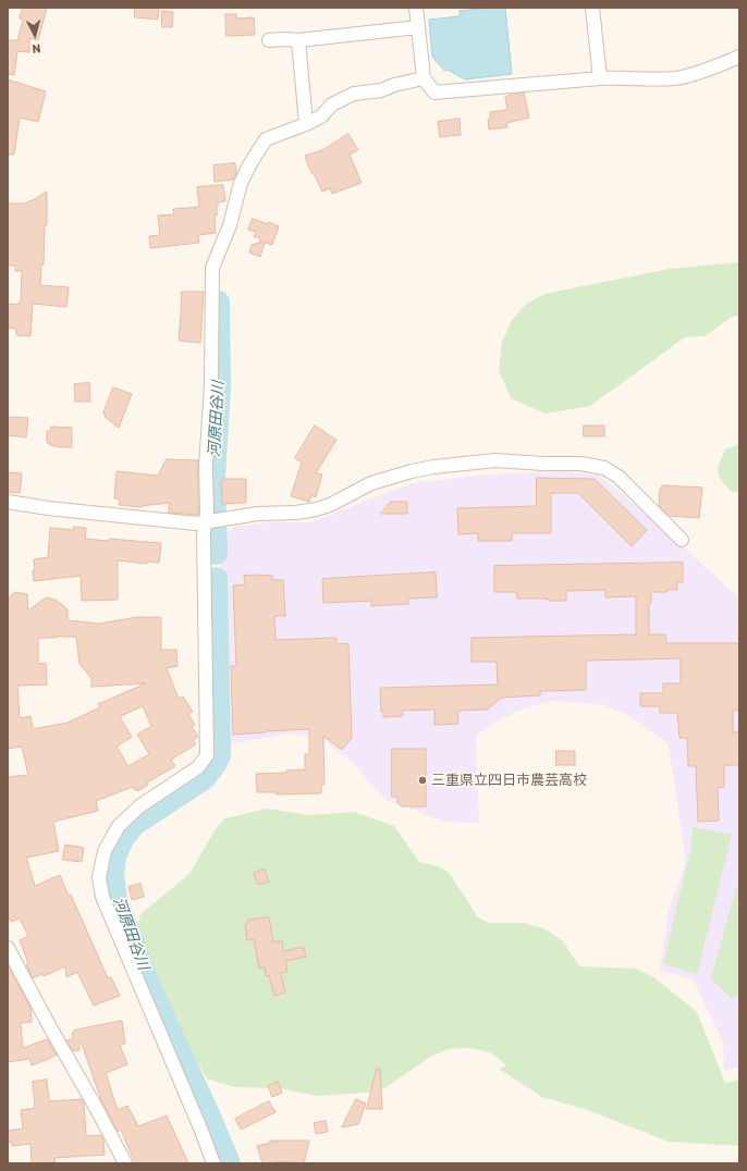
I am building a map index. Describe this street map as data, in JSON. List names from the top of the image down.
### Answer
{
  "water": ["河原田谷川"],
  "places": ["三重県立四日市農芸高校"],
  "north": "bottom"
}
